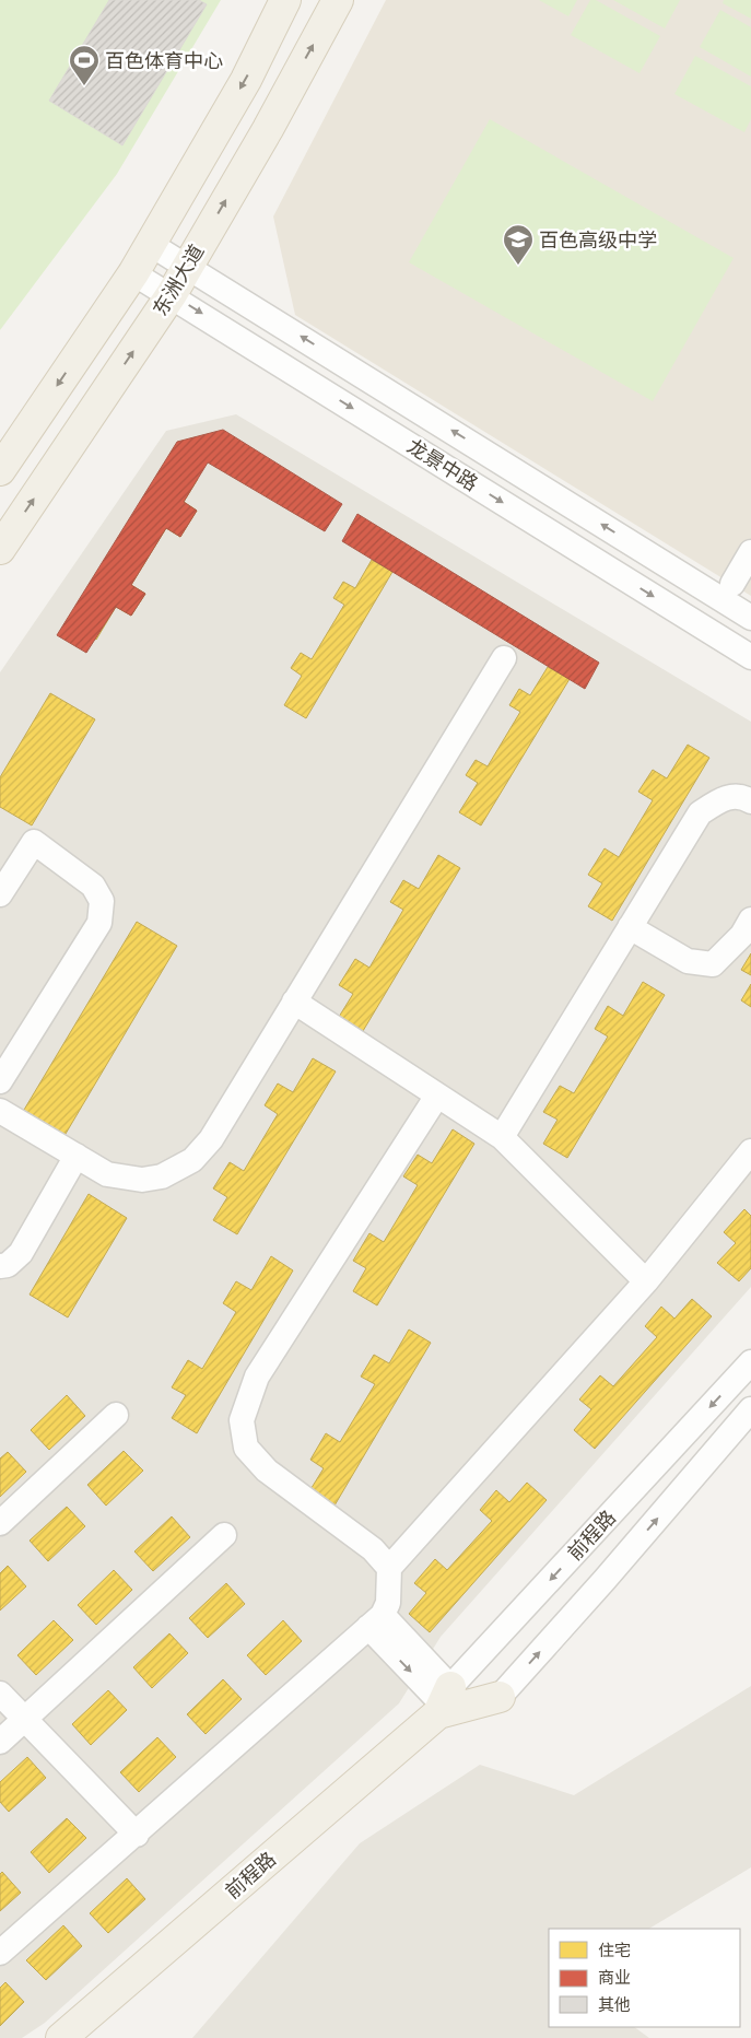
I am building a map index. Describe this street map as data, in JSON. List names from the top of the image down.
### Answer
{
  "streets": {
    "main road": ["东洲大道", "前程路"],
    "street": ["龙景中路"]
  },
  "crossings": [
    ["东洲大道", "龙景中路"]
  ],
  "places": {
    "sports": ["百色体育中心"],
    "school or university": ["百色高级中学"]
  },
  "legend": ["住宅", "商业", "其他"]
}
